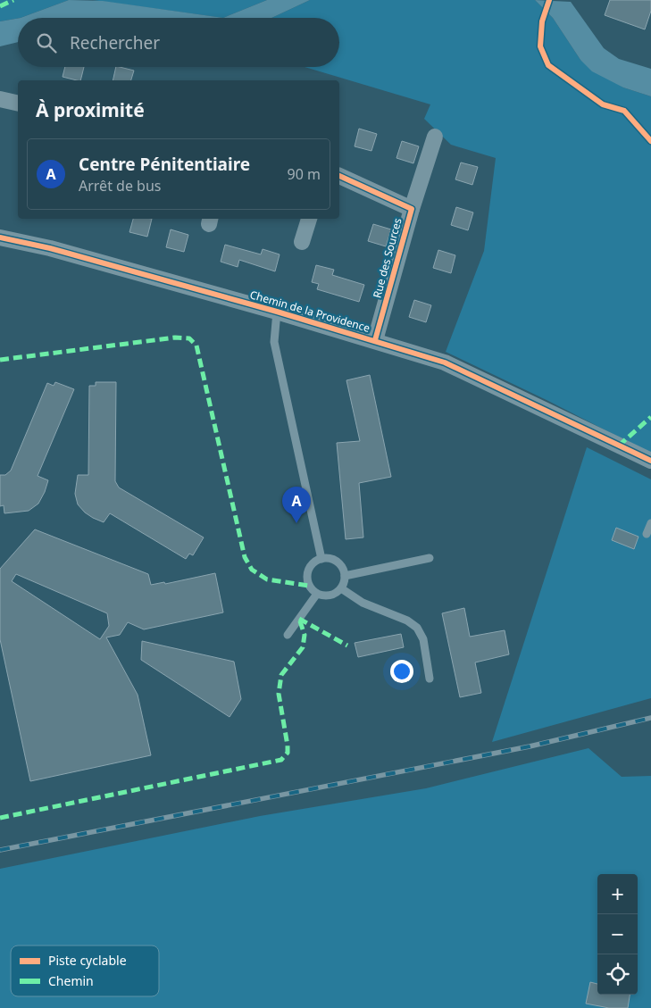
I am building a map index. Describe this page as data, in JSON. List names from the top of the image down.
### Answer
{
  "streets": {
    "street": ["Rue des Sources", "Chemin de la Providence"]
  },
  "crossings": [
    ["Rue des Sources", "Chemin de la Providence"]
  ],
  "legend": ["Piste cyclable", "Chemin"],
  "page": {
    "search": "Rechercher",
    "heading": "À proximité",
    "list": [
      {
        "mark": "A",
        "name": "Centre Pénitentiaire",
        "note": "Arrêt de bus",
        "value": "90 m"
      }
    ],
    "pins": "A",
    "map_buttons": ["+", "−"]
  }
}
